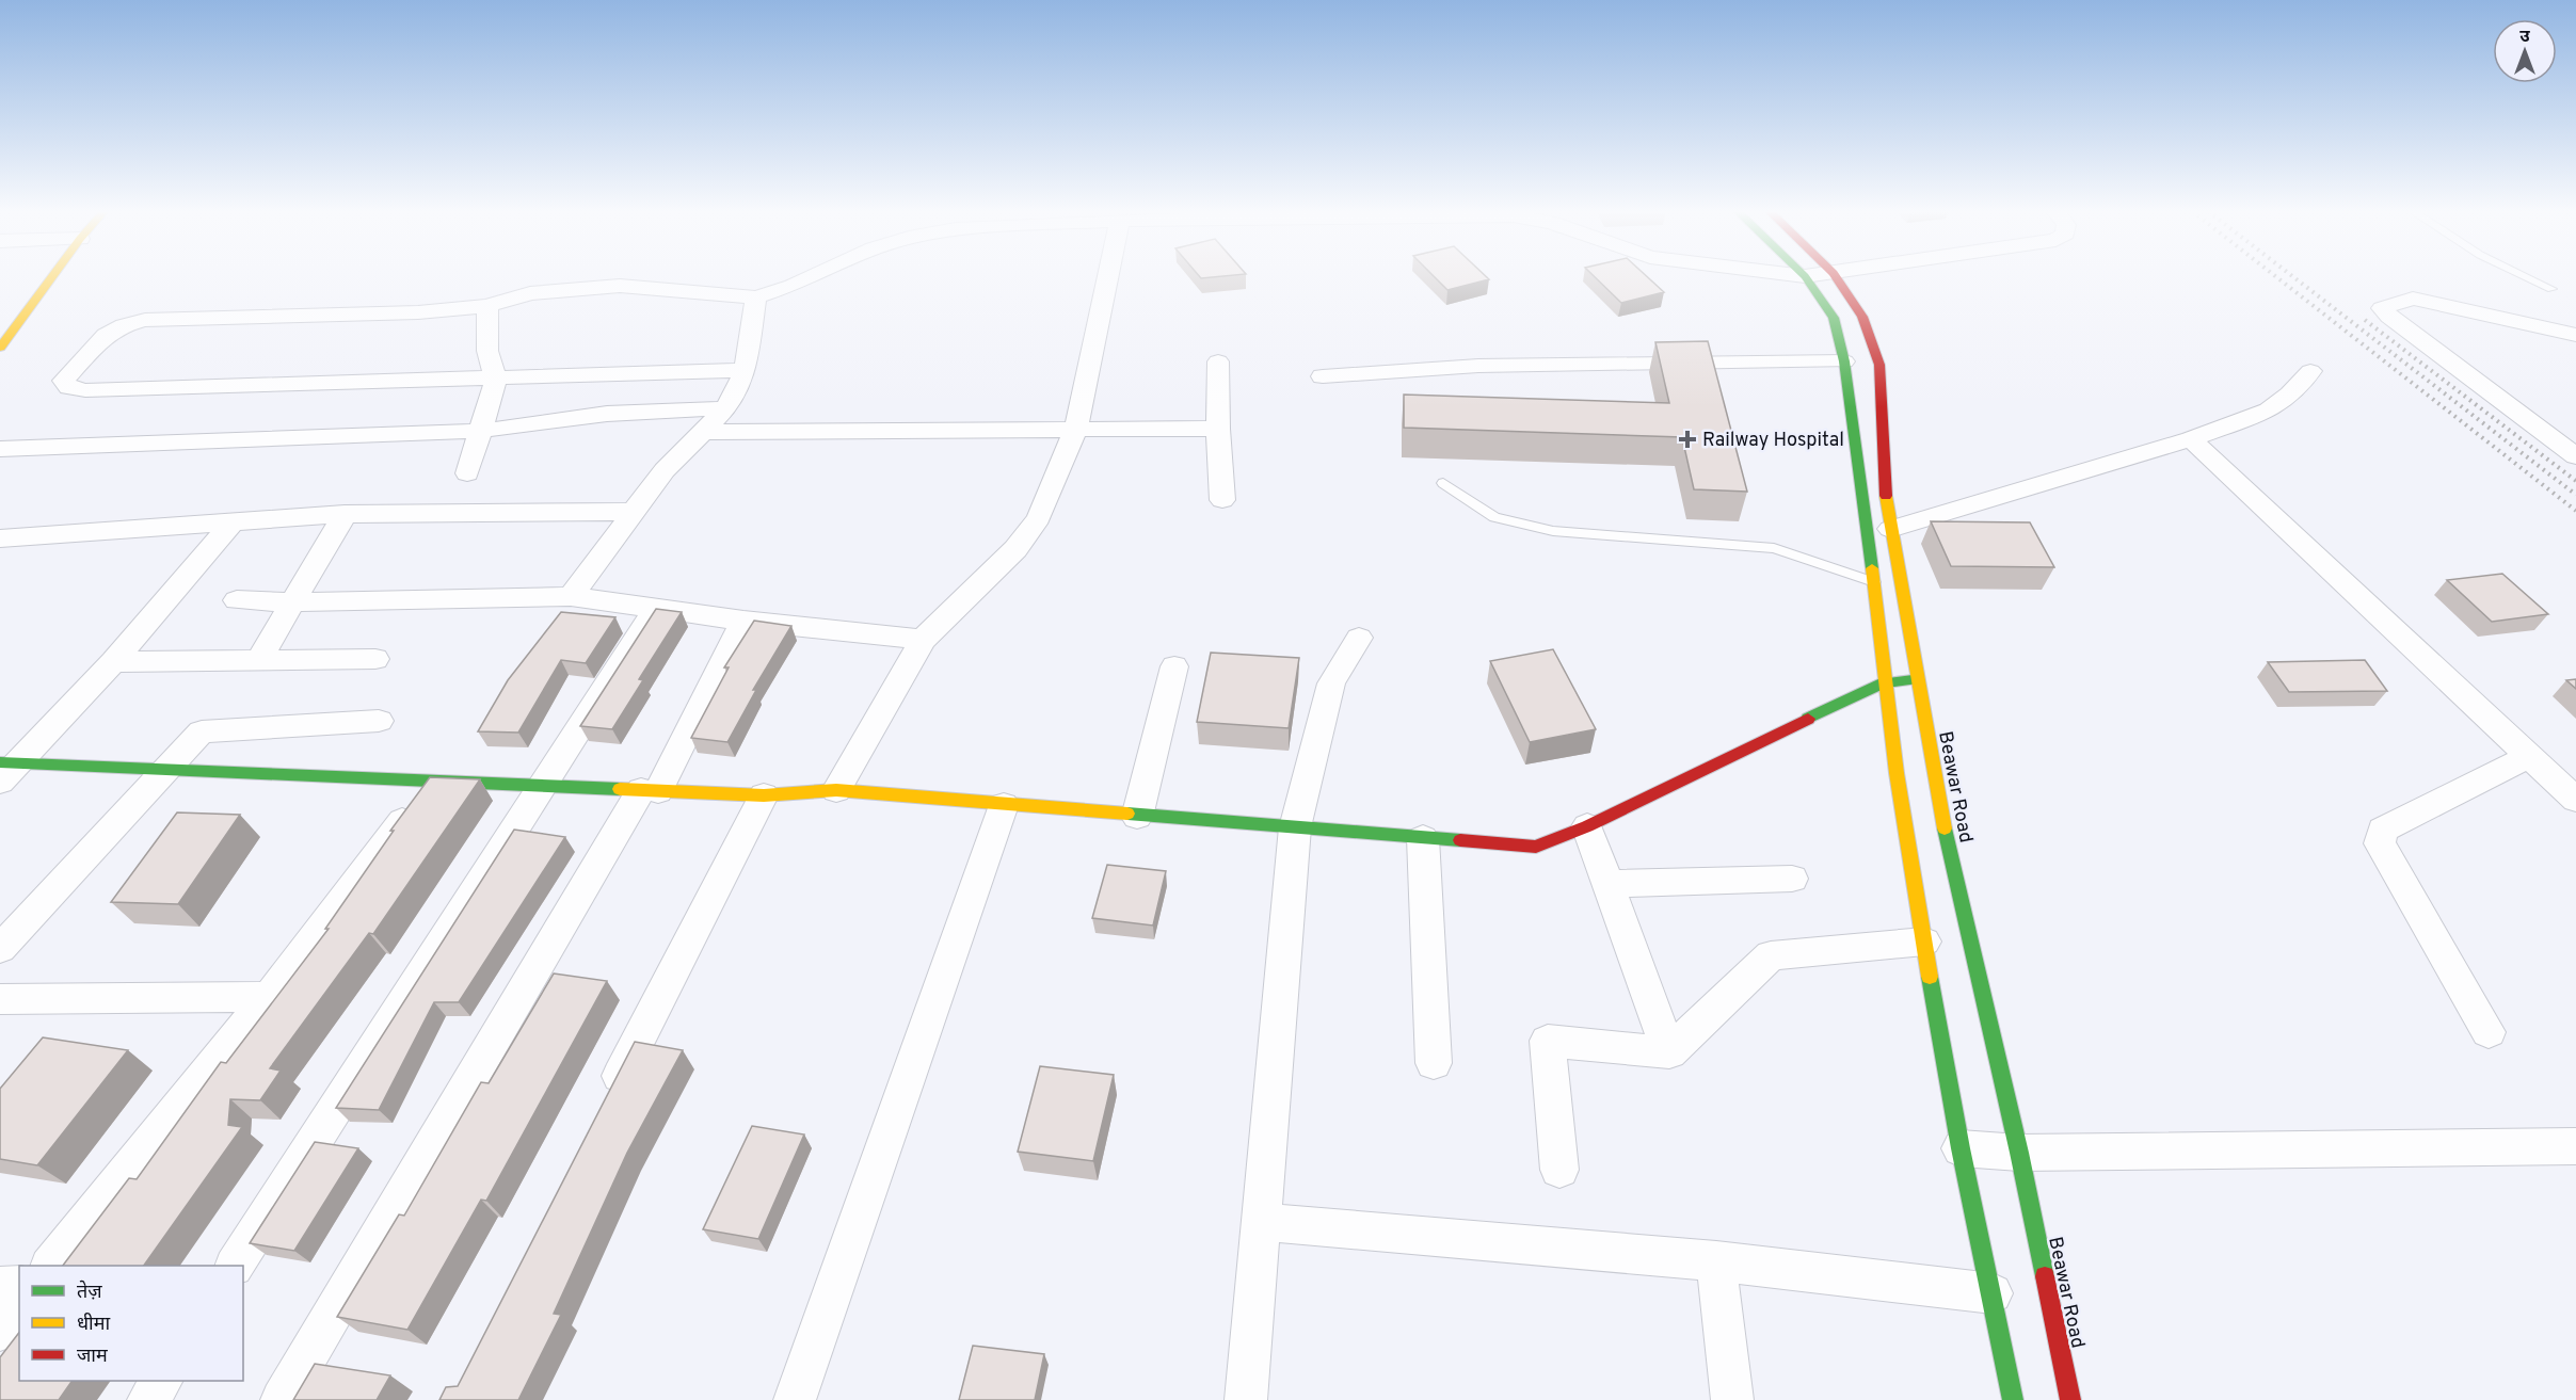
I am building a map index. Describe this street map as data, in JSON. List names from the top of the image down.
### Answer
{
  "streets": {
    "main road": ["Beawar Road"]
  },
  "places": {
    "health": ["Railway Hospital"]
  },
  "legend": ["तेज़", "धीमा", "जाम"],
  "north": "top"
}
